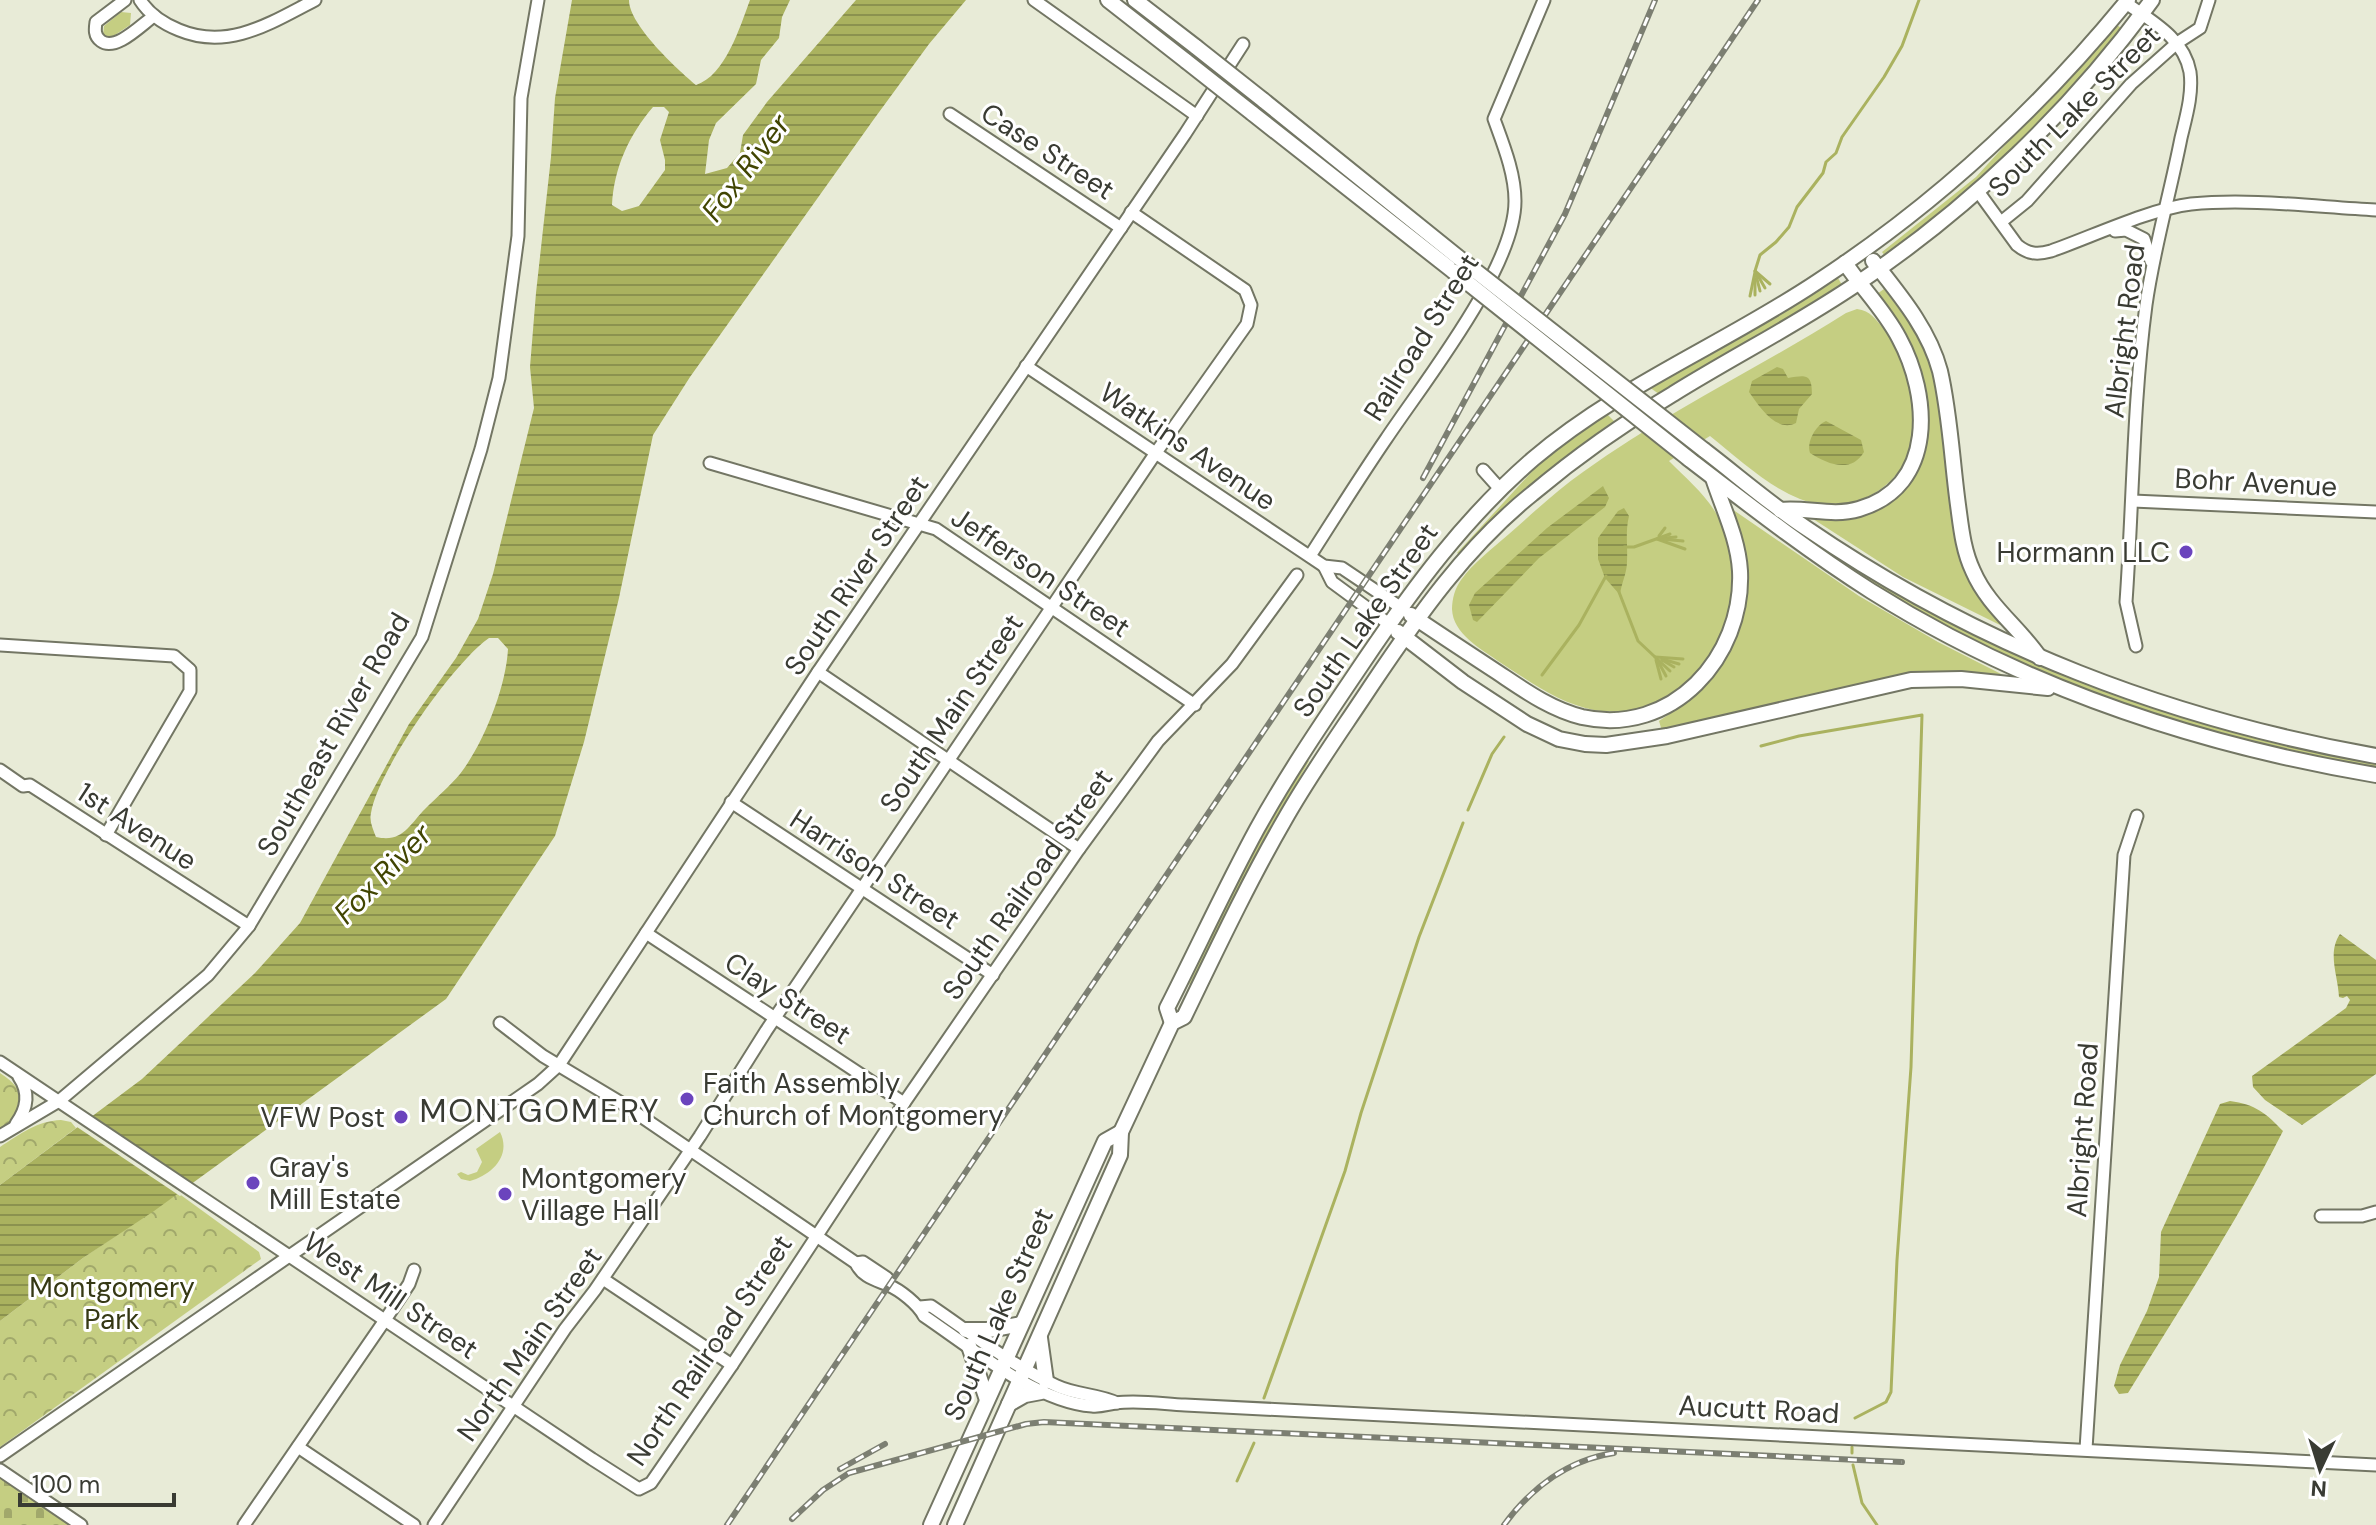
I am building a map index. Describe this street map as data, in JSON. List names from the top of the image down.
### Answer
{
  "streets": {
    "main road": ["South Lake Street"],
    "street": [
      "Case Street",
      "Albright Road",
      "Railroad Street",
      "Watkins Avenue",
      "Bohr Avenue",
      "Jefferson Street",
      "South River Street",
      "South Main Street",
      "Southeast River Road",
      "1st Avenue",
      "Harrison Street",
      "South Railroad Street",
      "Clay Street",
      "West Mill Street",
      "North Main Street",
      "North Railroad Street",
      "Aucutt Road"
    ]
  },
  "crossings": [
    ["South Lake Street", "Albright Road"],
    ["South Lake Street", "Watkins Avenue"],
    ["South Lake Street", "Aucutt Road"],
    ["Case Street", "South River Street"],
    ["Case Street", "South Main Street"],
    ["Albright Road", "Bohr Avenue"],
    ["Albright Road", "Aucutt Road"],
    ["Railroad Street", "Watkins Avenue"],
    ["Watkins Avenue", "South River Street"],
    ["Watkins Avenue", "South Main Street"],
    ["Jefferson Street", "South River Street"],
    ["Jefferson Street", "South Main Street"],
    ["Jefferson Street", "South Railroad Street"],
    ["South River Street", "Harrison Street"],
    ["South River Street", "Clay Street"],
    ["South River Street", "West Mill Street"],
    ["South Main Street", "Harrison Street"],
    ["South Main Street", "Clay Street"],
    ["South Main Street", "North Main Street"],
    ["Southeast River Road", "1st Avenue"],
    ["Southeast River Road", "West Mill Street"],
    ["Harrison Street", "South Railroad Street"],
    ["South Railroad Street", "Clay Street"],
    ["South Railroad Street", "North Railroad Street"],
    ["West Mill Street", "North Main Street"],
    ["West Mill Street", "North Railroad Street"]
  ],
  "districts": ["MONTGOMERY"],
  "water": ["Fox River"],
  "parks": ["Montgomery Park"],
  "places": [
    "Hormann LLC",
    "Faith Assembly Church of Montgomery",
    "VFW Post",
    "Gray's Mill Estate",
    "Montgomery Village Hall"
  ],
  "scale_bar": "100 m",
  "north": "bottom"
}
